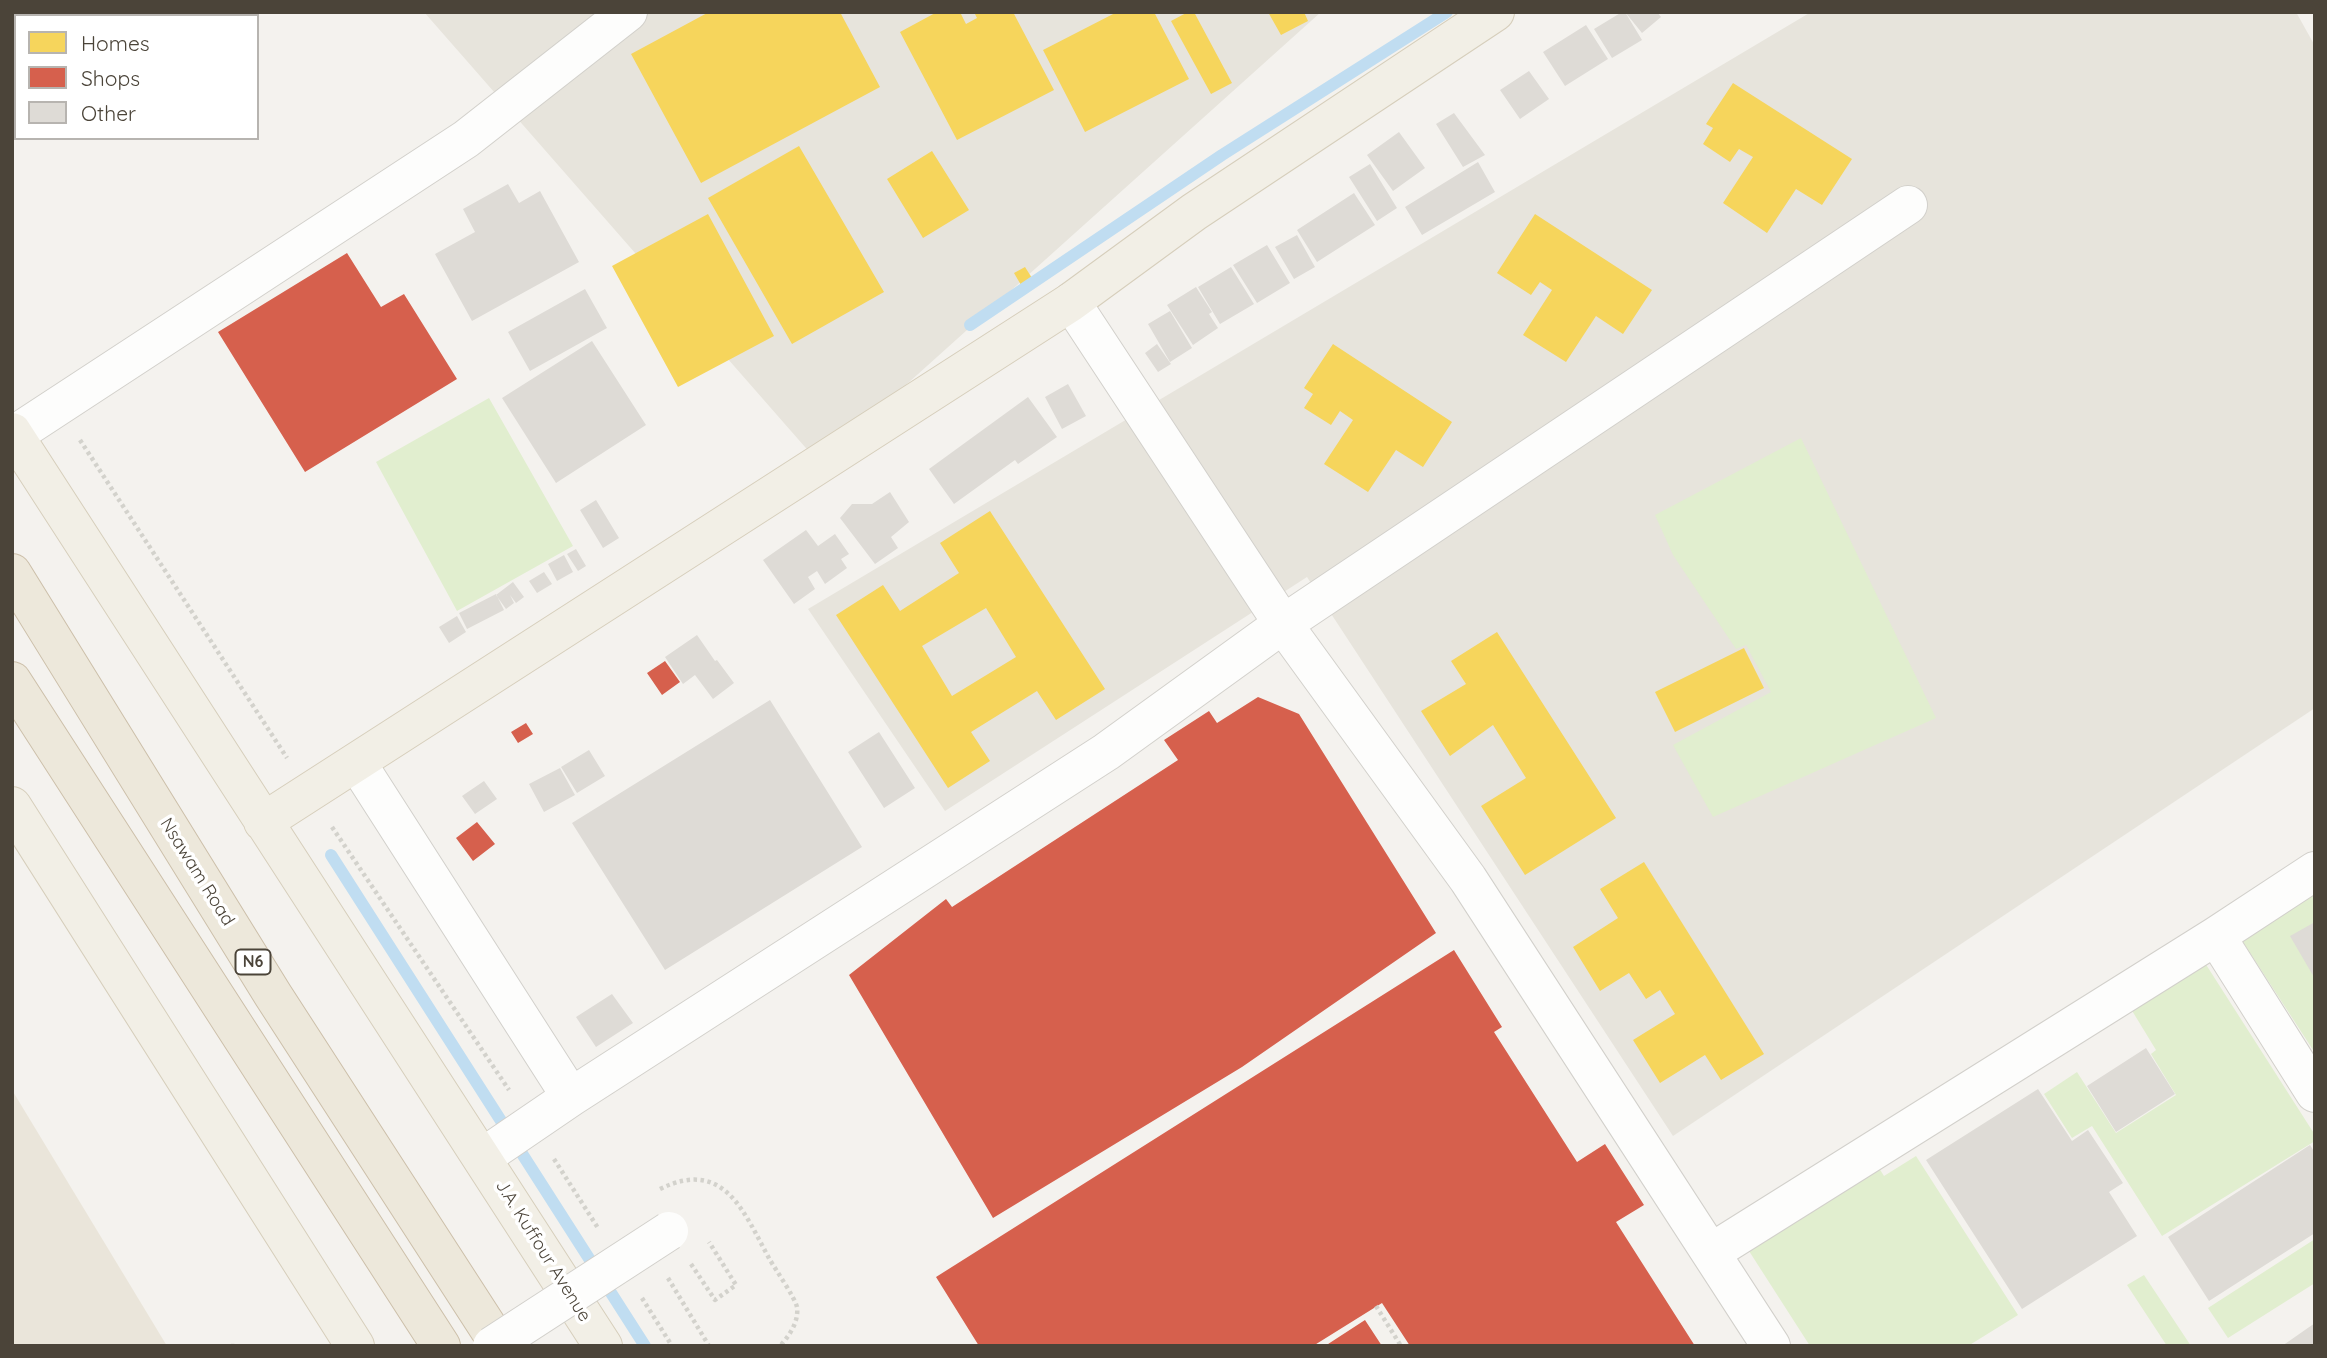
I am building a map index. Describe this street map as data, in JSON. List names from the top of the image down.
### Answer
{
  "streets": {
    "highway": ["Nsawam Road", "N6"],
    "main road": ["J.A. Kuffour Avenue"]
  },
  "legend": ["Homes", "Shops", "Other"]
}
